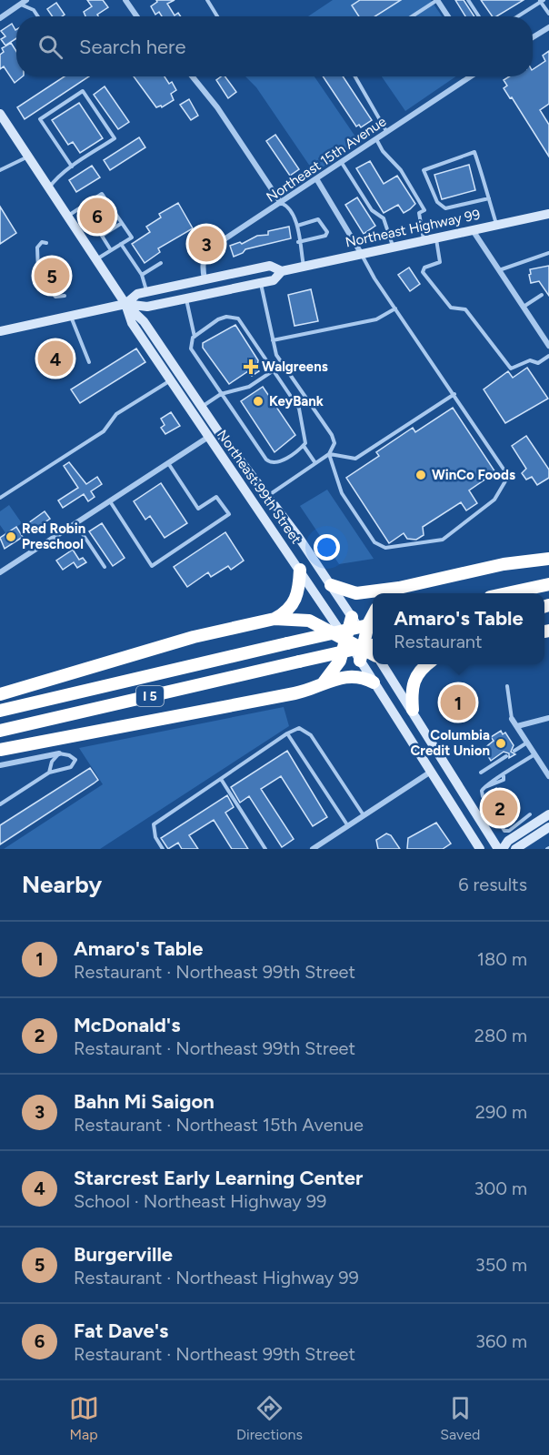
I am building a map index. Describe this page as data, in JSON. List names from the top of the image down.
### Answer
{
  "streets": {
    "highway": ["I 5"],
    "main road": ["Northeast Highway 99", "Northeast 99th Street"],
    "street": ["Northeast 15th Avenue"]
  },
  "crossings": [
    ["Northeast 15th Avenue", "Northeast Highway 99"],
    ["Northeast Highway 99", "Northeast 99th Street"],
    ["Northeast 99th Street", "I 5"]
  ],
  "places": {
    "health": ["Walgreens"],
    "other": [
      "KeyBank",
      "WinCo Foods",
      "Red Robin Preschool",
      "Columbia Credit Union"
    ]
  },
  "page": {
    "search": "Search here",
    "pins": [
      "6",
      "3",
      "5",
      "4",
      "1",
      "2"
    ],
    "popup": ["Amaro's Table", "Restaurant"],
    "heading": ["Nearby", "6 results"],
    "list": [
      {
        "mark": "1",
        "name": "Amaro's Table",
        "note": "Restaurant · Northeast 99th Street",
        "value": "180 m"
      },
      {
        "mark": "2",
        "name": "McDonald's",
        "note": "Restaurant · Northeast 99th Street",
        "value": "280 m"
      },
      {
        "mark": "3",
        "name": "Bahn Mi Saigon",
        "note": "Restaurant · Northeast 15th Avenue",
        "value": "290 m"
      },
      {
        "mark": "4",
        "name": "Starcrest Early Learning Center",
        "note": "School · Northeast Highway 99",
        "value": "300 m"
      },
      {
        "mark": "5",
        "name": "Burgerville",
        "note": "Restaurant · Northeast Highway 99",
        "value": "350 m"
      },
      {
        "mark": "6",
        "name": "Fat Dave's",
        "note": "Restaurant · Northeast 99th Street",
        "value": "360 m"
      }
    ],
    "nav": ["Map", "Directions", "Saved"]
  }
}
